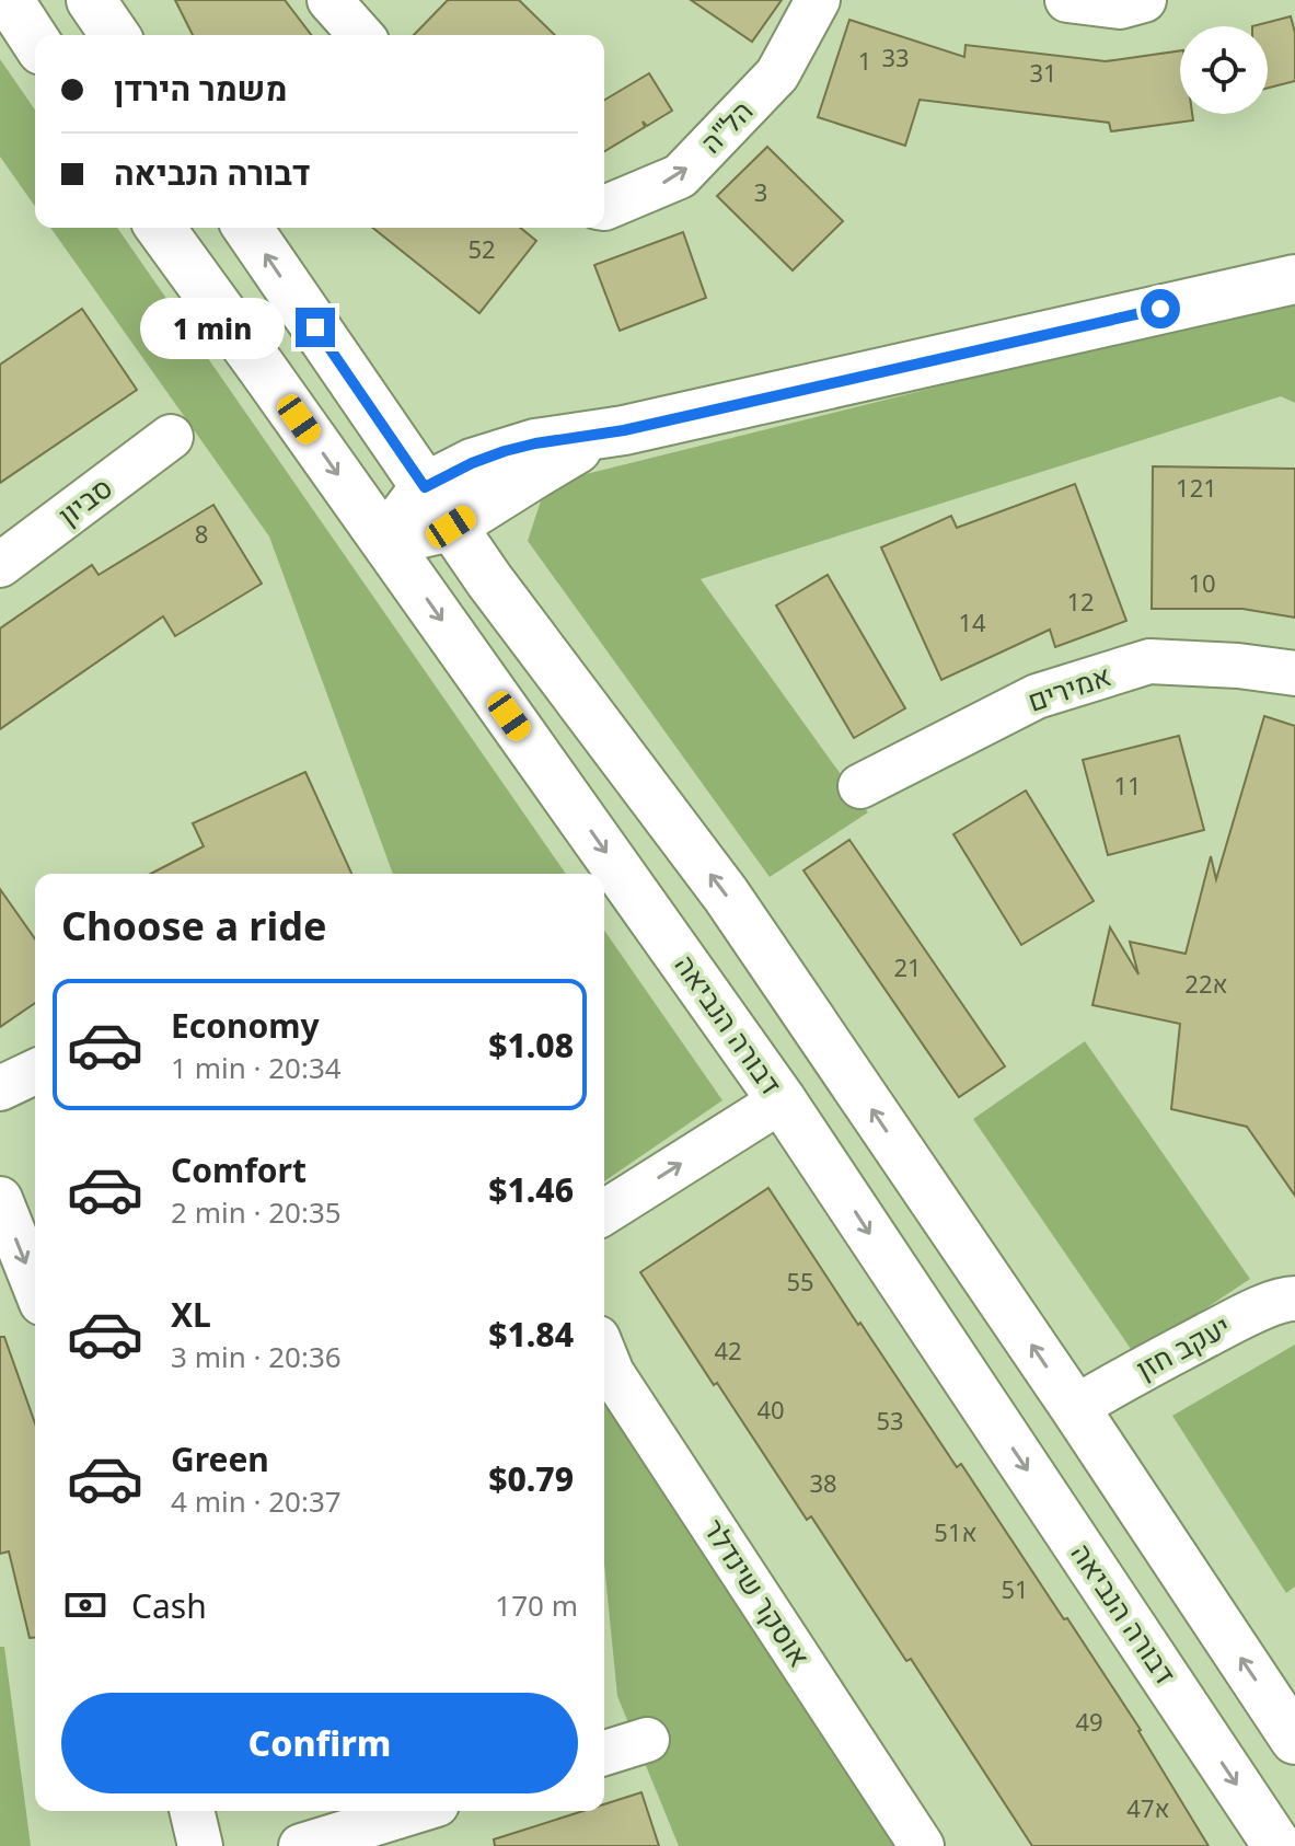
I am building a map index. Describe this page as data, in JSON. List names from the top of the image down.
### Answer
{
  "streets": {
    "street": [
      "הל\"ה",
      "סביון",
      "אמירים",
      "דבורה הנביאה",
      "יעקב חזן",
      "אוסקר שינדלר"
    ]
  },
  "one_way": ["הל\"ה"],
  "house_numbers": [
    "33",
    "1",
    "31",
    "3",
    "52",
    "121",
    "8",
    "10",
    "12",
    "14",
    "11",
    "21",
    "22א",
    "55",
    "42",
    "40",
    "53",
    "38",
    "51א",
    "51",
    "49",
    "47א"
  ],
  "page": {
    "banner": ["משמר הירדן", "דבורה הנביאה"],
    "bubble": "1 min",
    "heading": "Choose a ride",
    "list": [
      {
        "name": "Economy",
        "note": "1 min · 20:34",
        "value": "$1.08"
      },
      {
        "name": "Comfort",
        "note": "2 min · 20:35",
        "value": "$1.46"
      },
      {
        "name": "XL",
        "note": "3 min · 20:36",
        "value": "$1.84"
      },
      {
        "name": "Green",
        "note": "4 min · 20:37",
        "value": "$0.79"
      }
    ],
    "pay": ["Cash", "170 m"],
    "buttons": "Confirm"
  }
}
